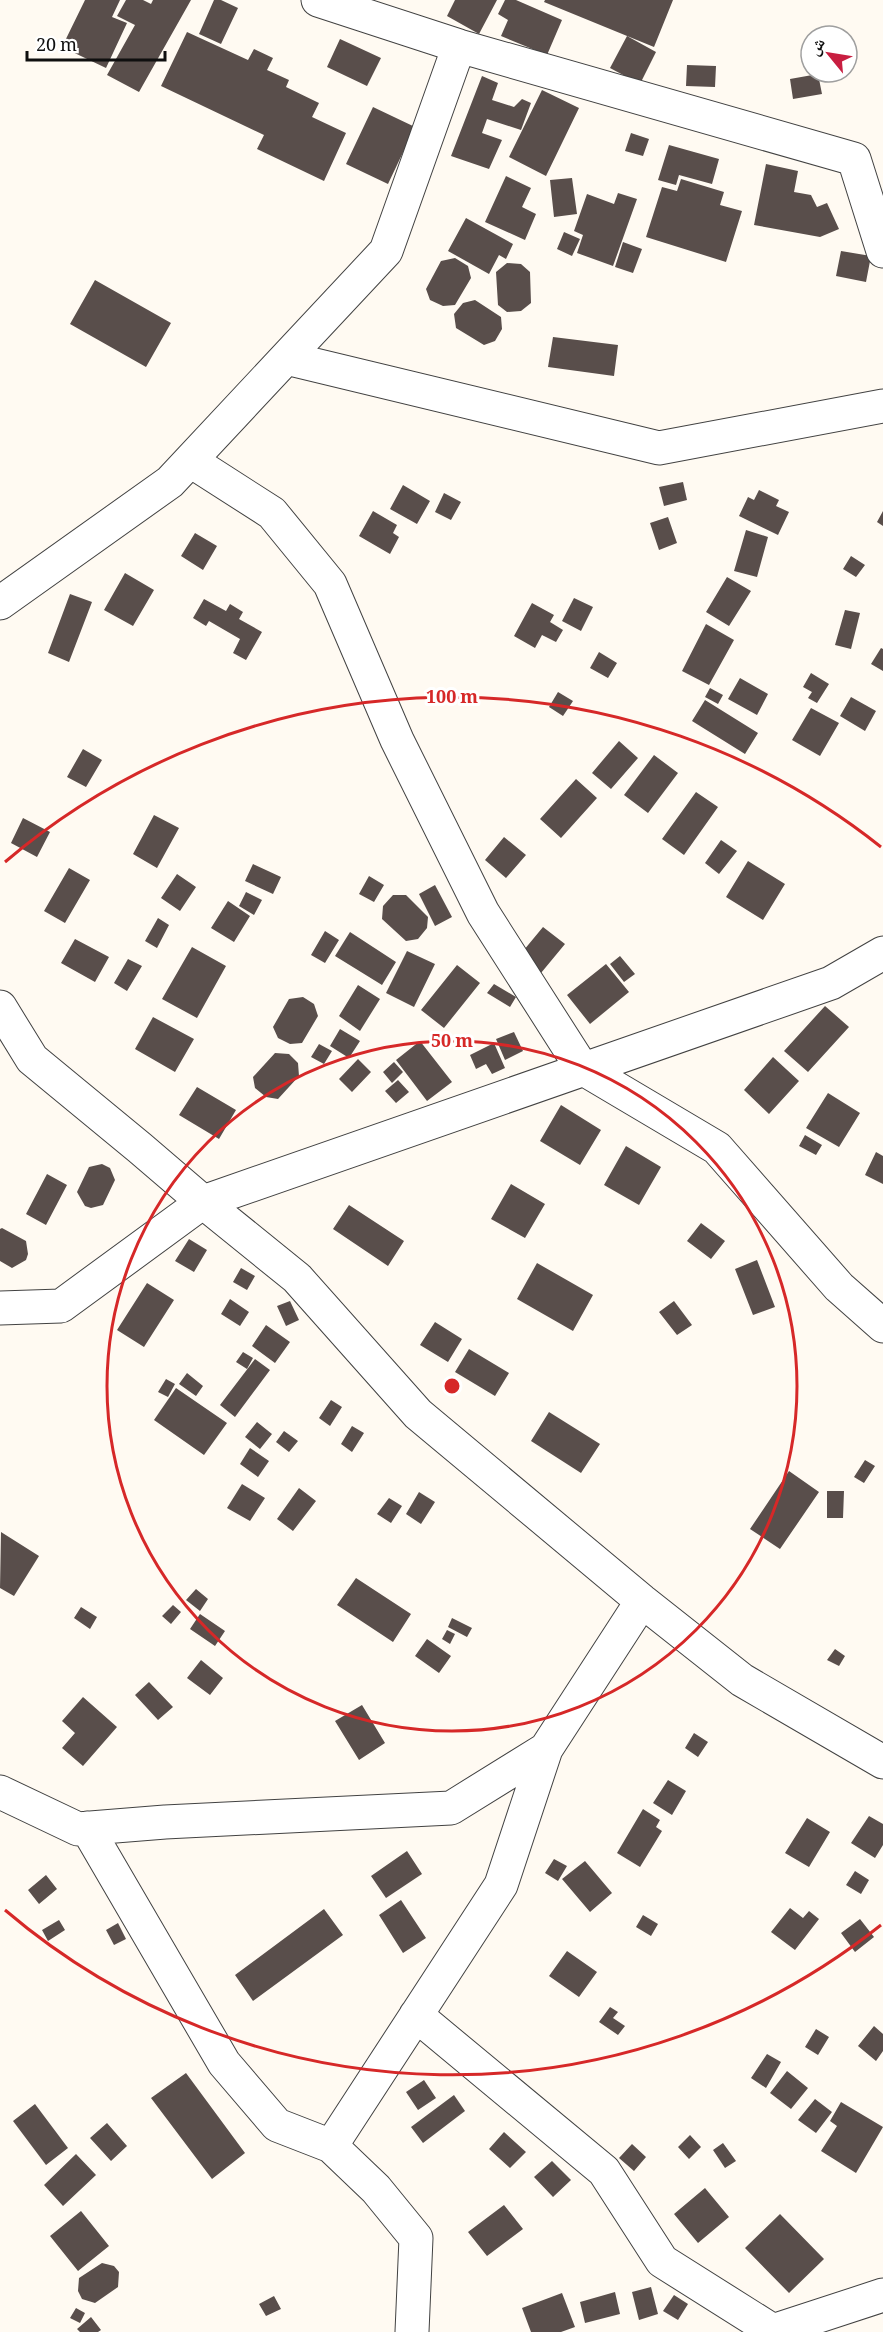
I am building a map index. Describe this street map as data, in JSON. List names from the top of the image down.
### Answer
{
  "scale_bar": "20 m",
  "north": "top left",
  "rings": ["100 m", "50 m"]
}
